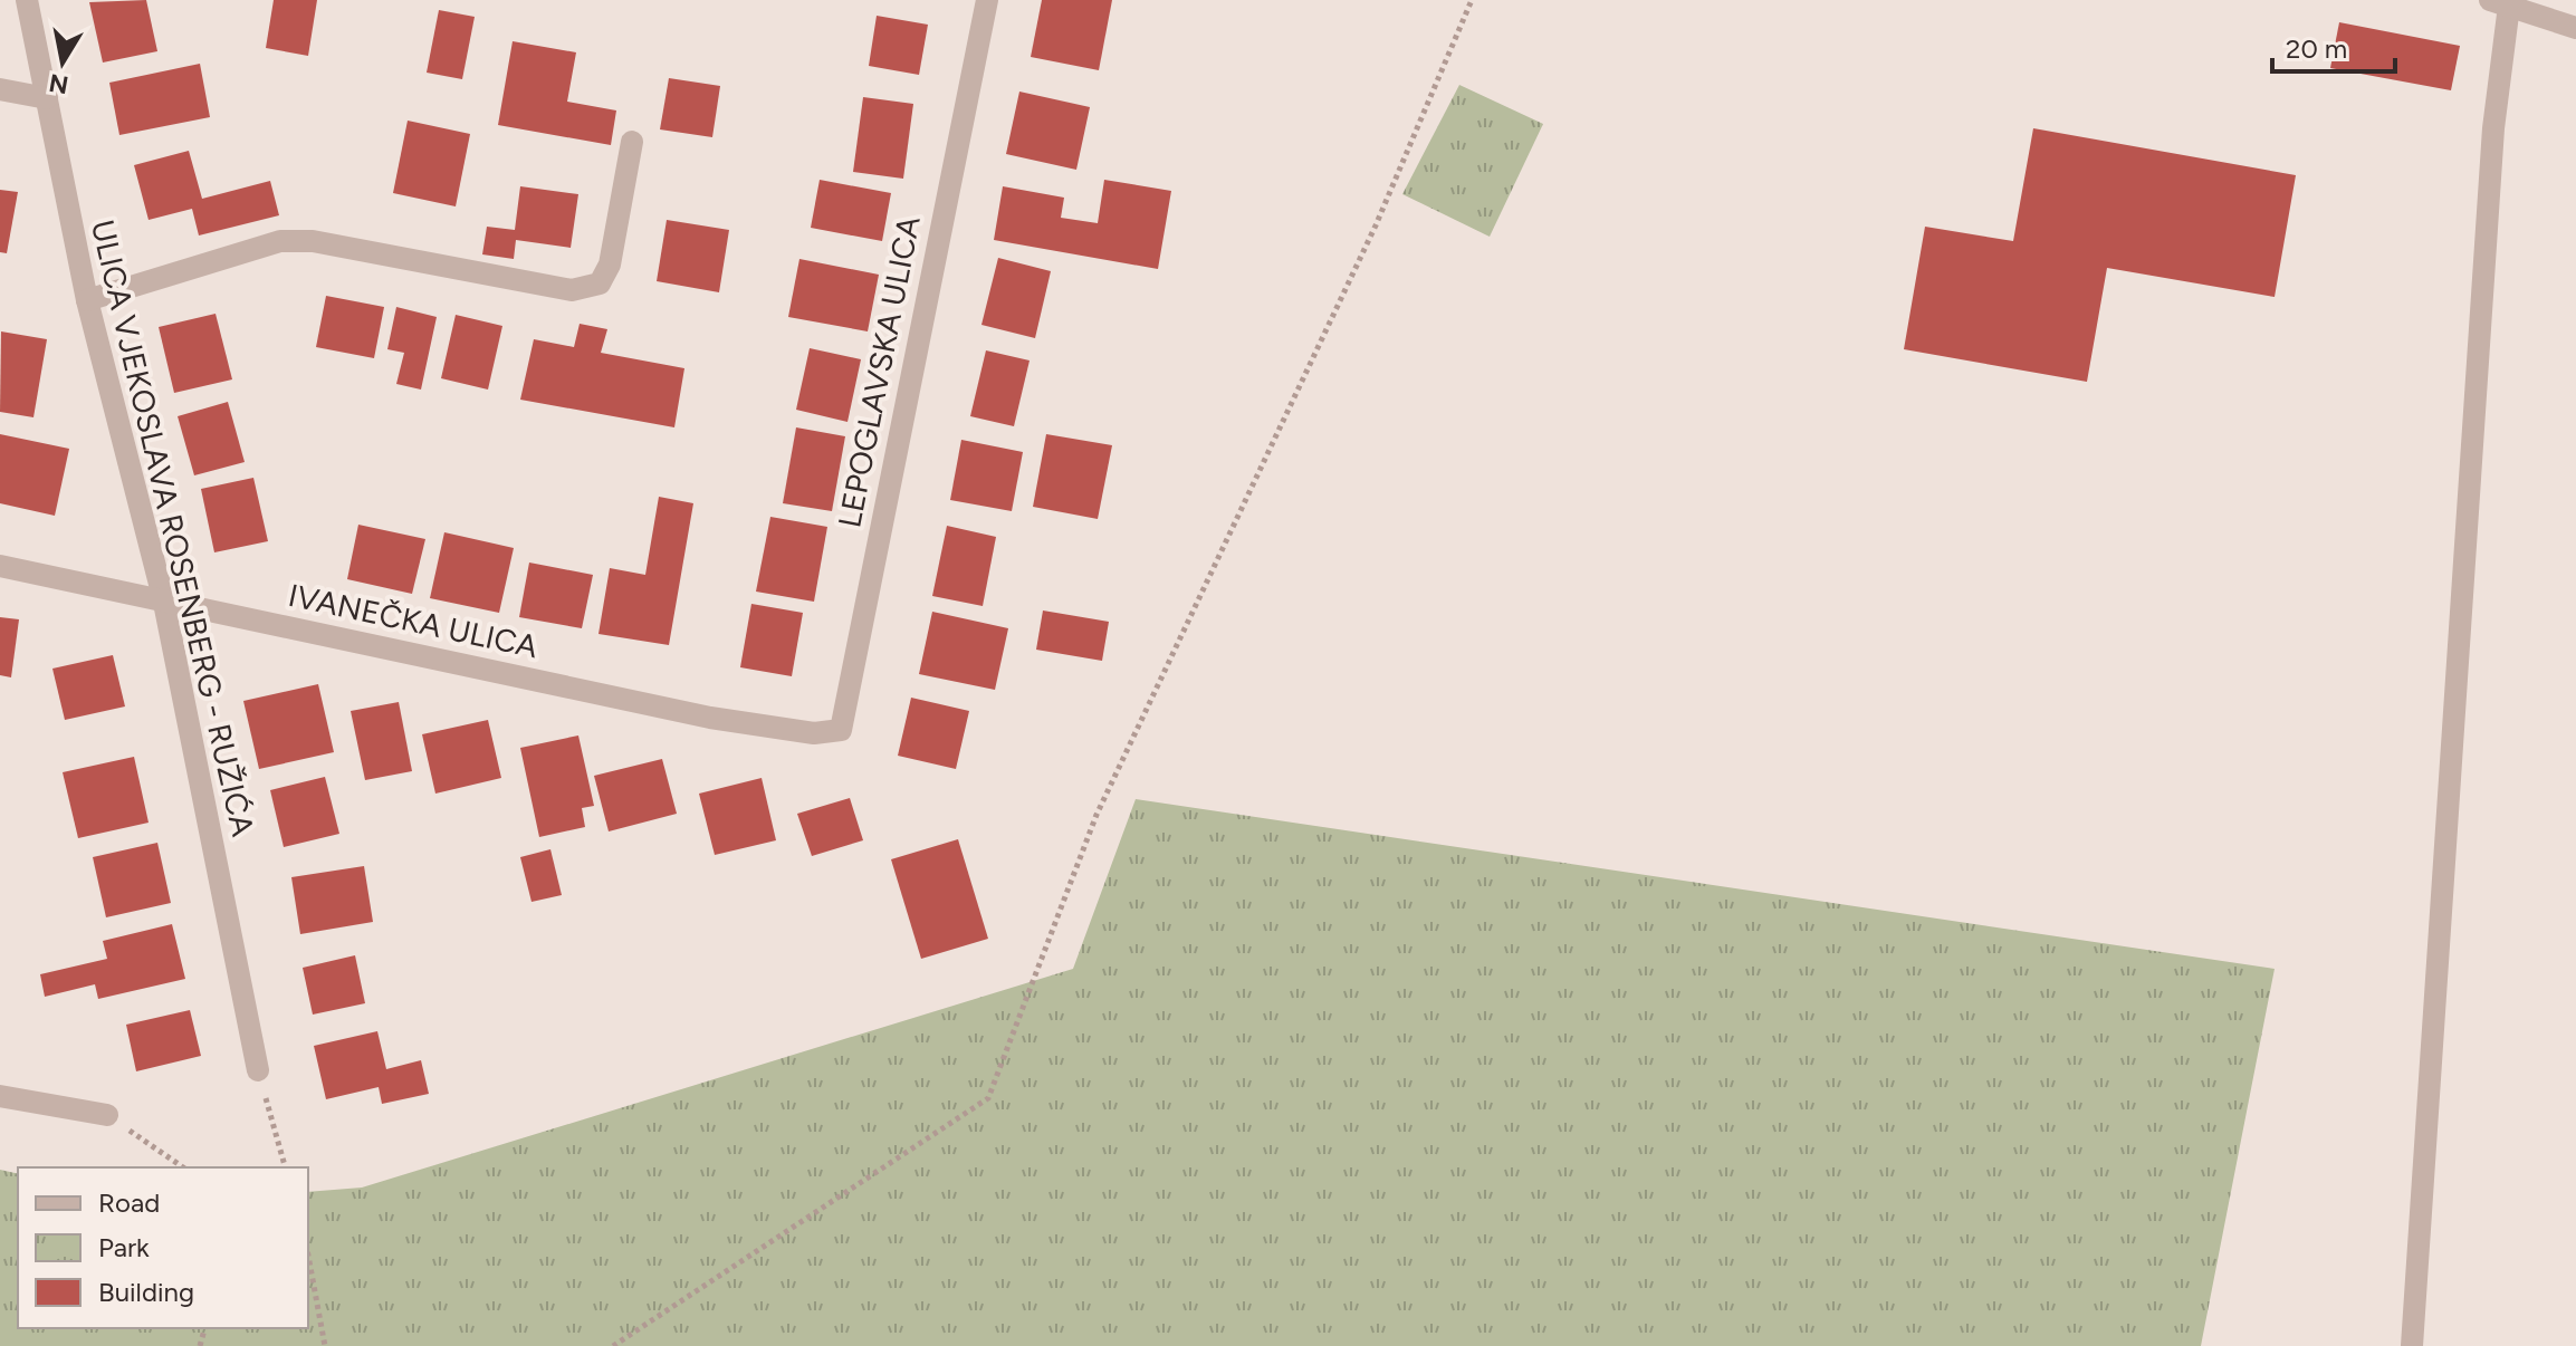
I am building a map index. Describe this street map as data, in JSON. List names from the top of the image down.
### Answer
{
  "streets": {
    "street": ["LEPOGLAVSKA ULICA", "ULICA VJEKOSLAVA ROSENBERG - RUŽIĆA", "IVANEČKA ULICA"]
  },
  "crossings": [
    ["LEPOGLAVSKA ULICA", "IVANEČKA ULICA"],
    ["ULICA VJEKOSLAVA ROSENBERG - RUŽIĆA", "IVANEČKA ULICA"]
  ],
  "legend": ["Road", "Park", "Building"],
  "scale_bar": "20 m",
  "north": "bottom"
}
